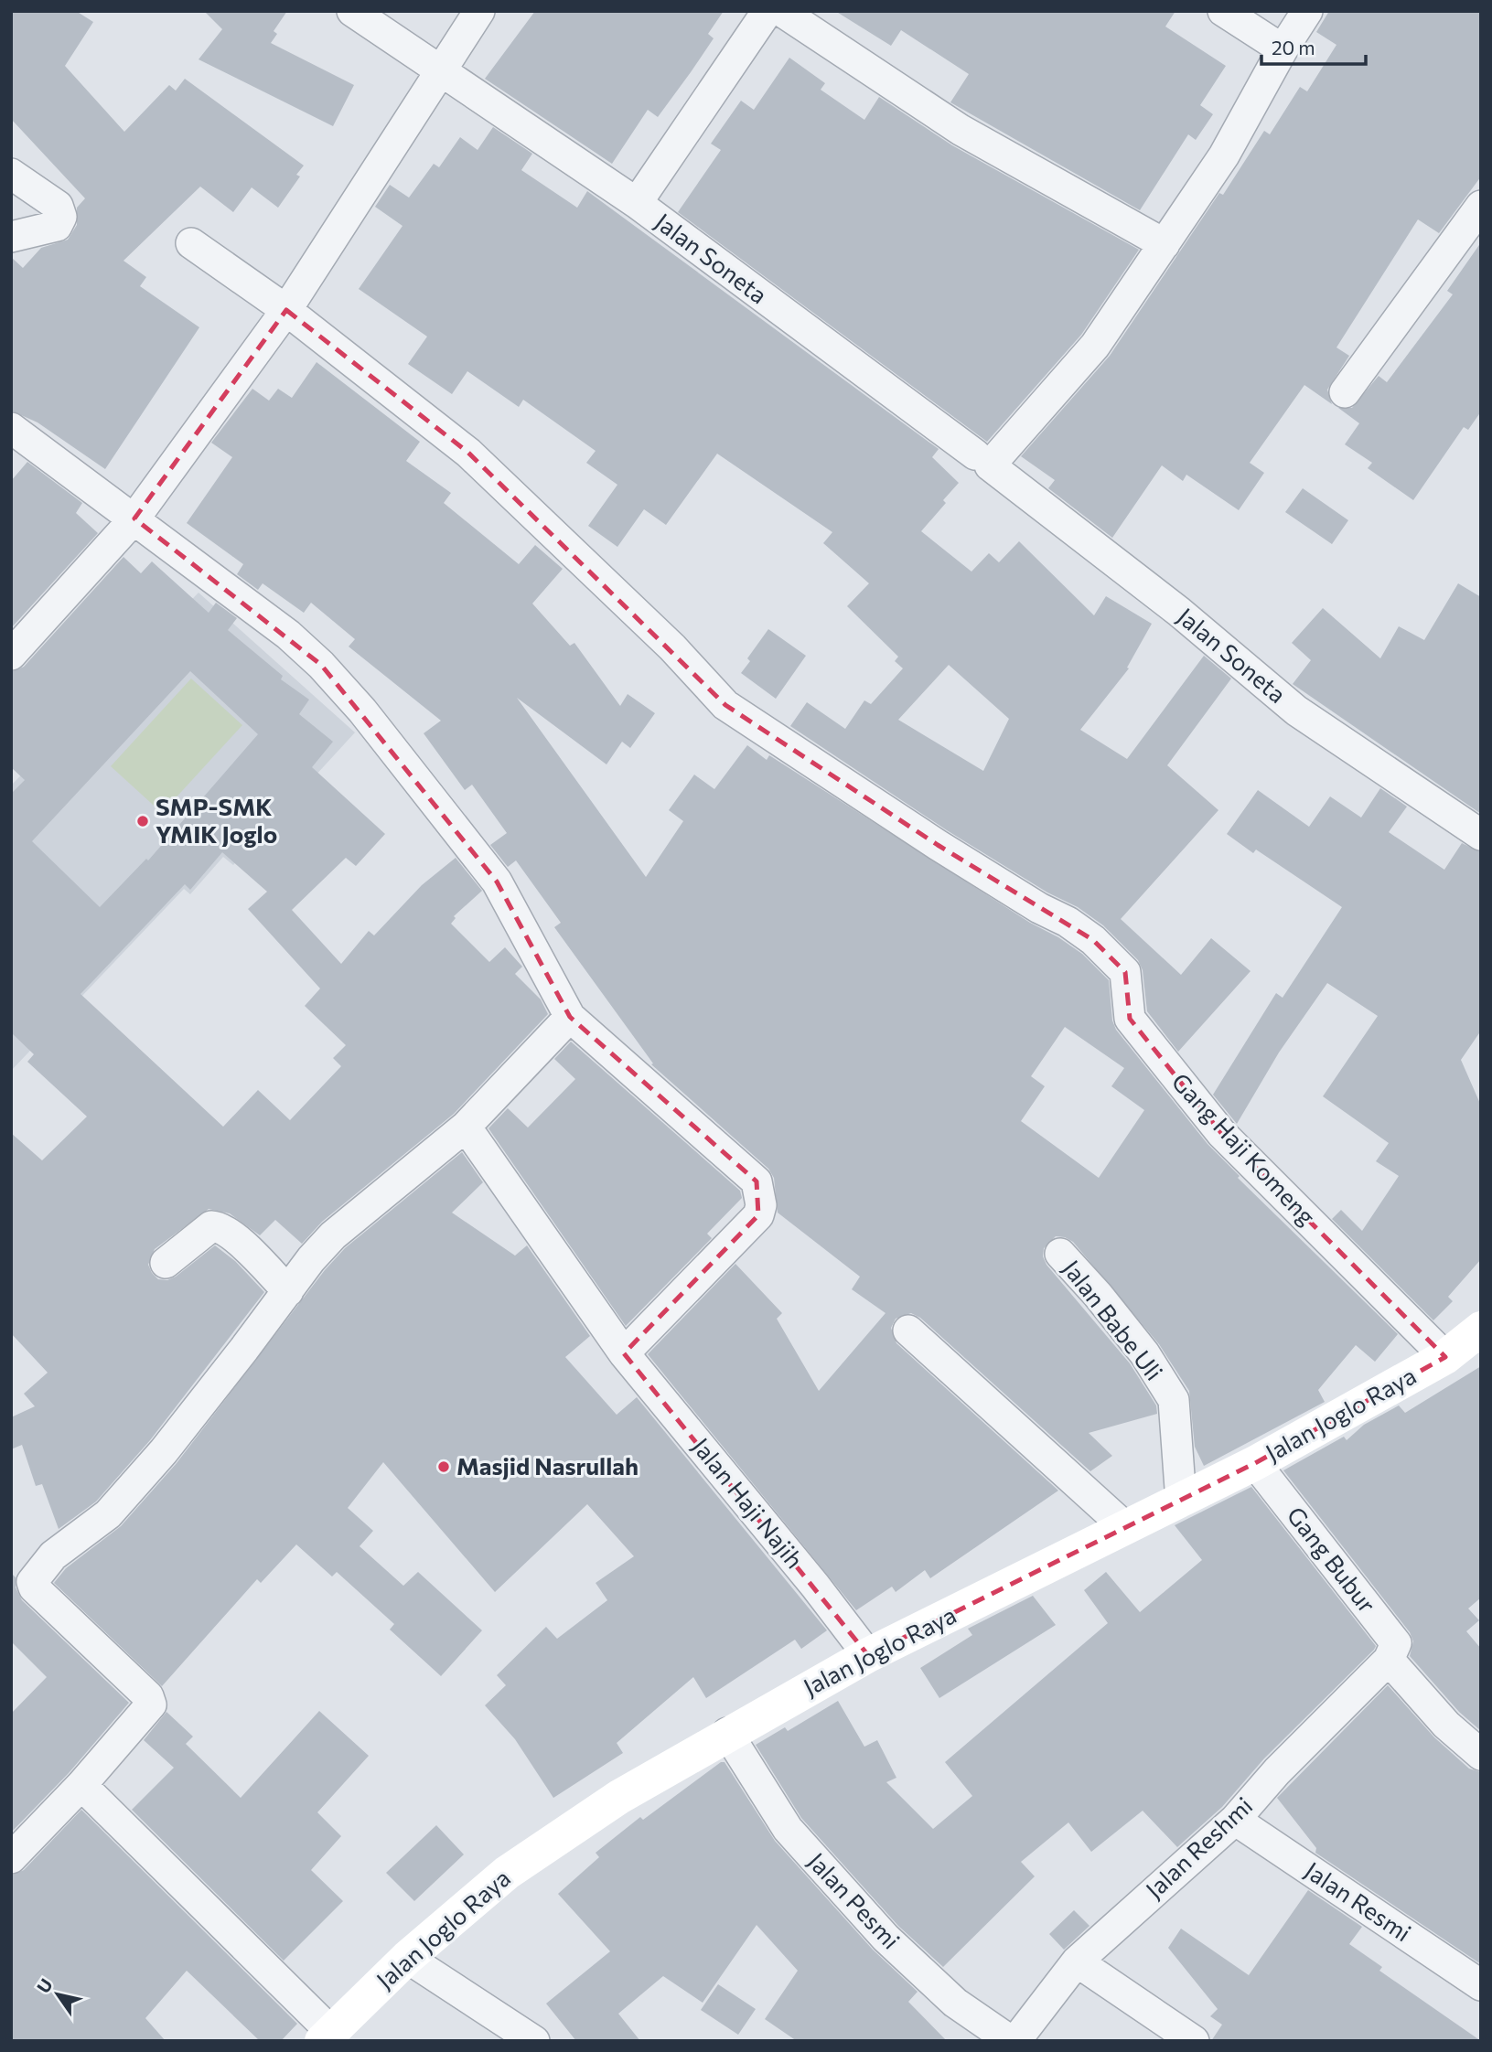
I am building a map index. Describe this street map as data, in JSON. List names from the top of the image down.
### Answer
{
  "streets": {
    "main road": ["Jalan Joglo Raya"],
    "street": [
      "Jalan Soneta",
      "Gang Haji Komeng",
      "Jalan Babe Uli",
      "Jalan Haji Najih",
      "Gang Bubur",
      "Jalan Reshmi",
      "Jalan Pesmi",
      "Jalan Resmi"
    ]
  },
  "crossings": [
    ["Gang Haji Komeng", "Jalan Joglo Raya"],
    ["Jalan Babe Uli", "Jalan Joglo Raya"],
    ["Jalan Joglo Raya", "Jalan Haji Najih"],
    ["Jalan Joglo Raya", "Gang Bubur"],
    ["Jalan Joglo Raya", "Jalan Pesmi"],
    ["Gang Bubur", "Jalan Reshmi"],
    ["Jalan Reshmi", "Jalan Pesmi"],
    ["Jalan Reshmi", "Jalan Resmi"]
  ],
  "places": ["SMP-SMK YMIK Joglo", "Masjid Nasrullah"],
  "scale_bar": "20 m",
  "north": "top left"
}
